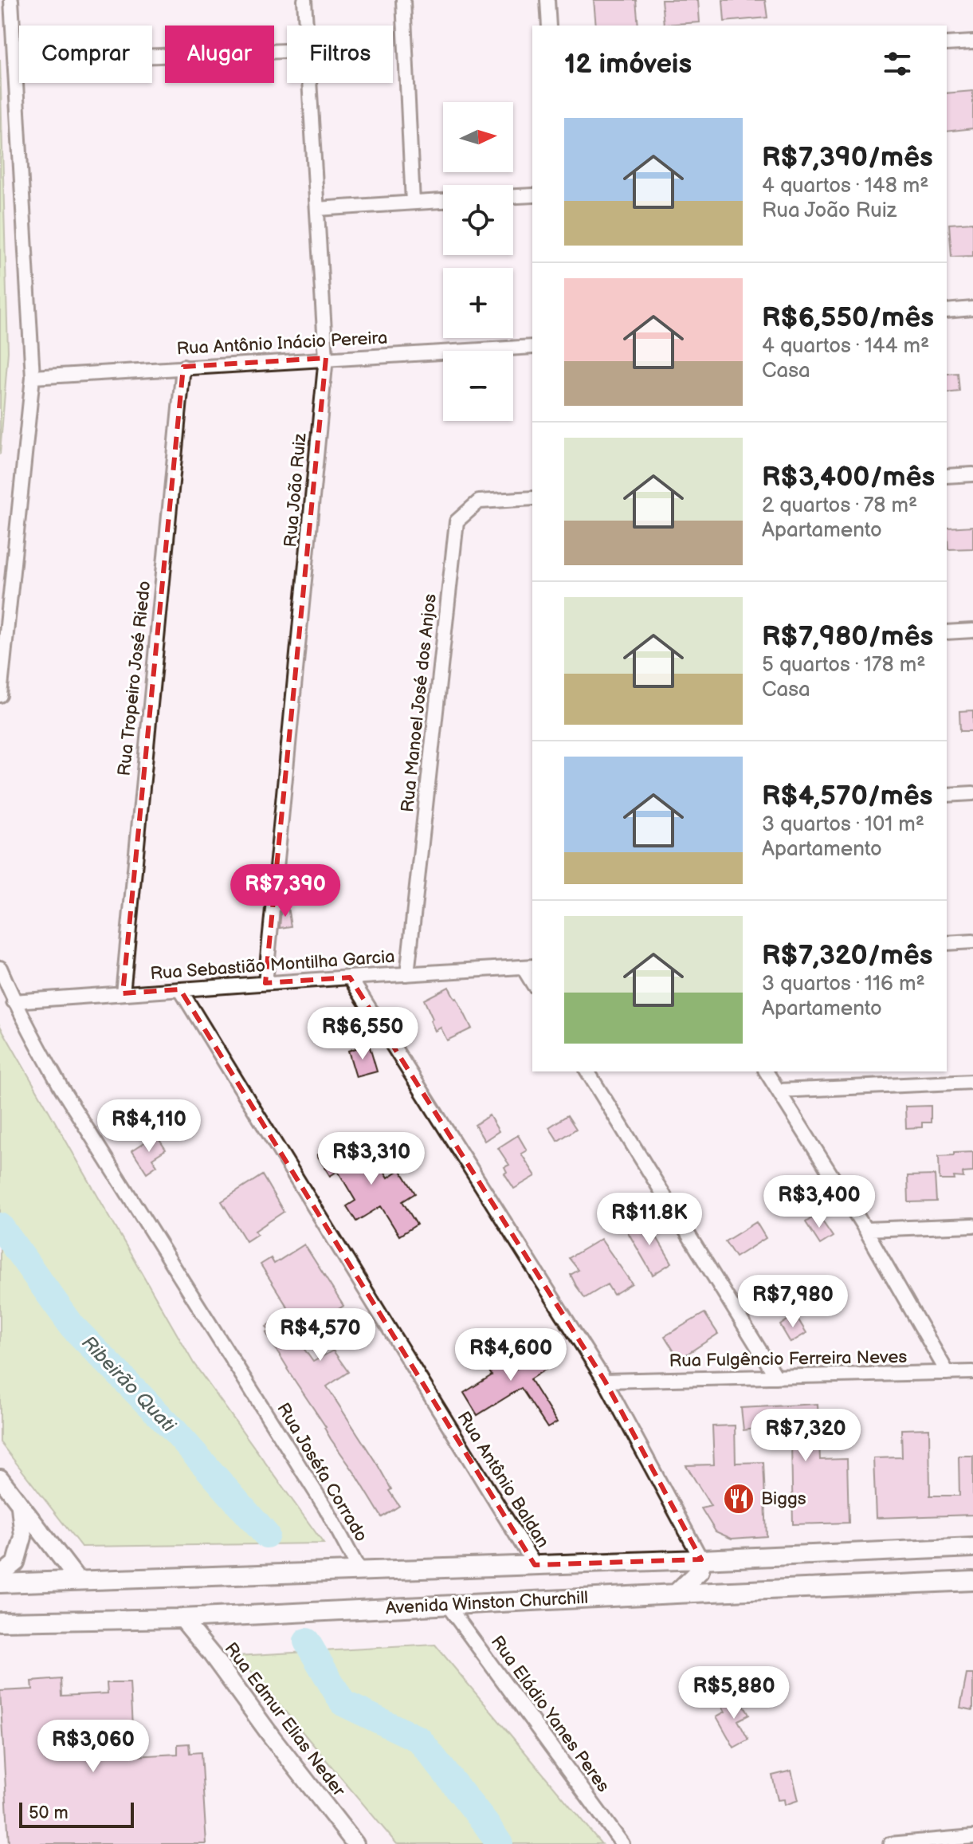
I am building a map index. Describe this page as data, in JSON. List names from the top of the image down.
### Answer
{
  "streets": {
    "main road": ["Avenida Winston Churchill"],
    "street": [
      "Rua Antônio Inácio Pereira",
      "Rua João Ruiz",
      "Rua Tropeiro José Riedo",
      "Rua Manoel José dos Anjos",
      "Rua Sebastião Montilha Garcia",
      "Rua Fulgêncio Ferreira Neves",
      "Rua Joséfa Corrado",
      "Rua Antônio Baldan",
      "Rua Eládio Yanes Peres",
      "Rua Edmur Elias Neder"
    ]
  },
  "crossings": [
    ["Rua Antônio Inácio Pereira", "Rua João Ruiz"],
    ["Rua Antônio Inácio Pereira", "Rua Tropeiro José Riedo"],
    ["Rua João Ruiz", "Rua Sebastião Montilha Garcia"],
    ["Rua Tropeiro José Riedo", "Rua Sebastião Montilha Garcia"],
    ["Rua Manoel José dos Anjos", "Rua Sebastião Montilha Garcia"],
    ["Rua Sebastião Montilha Garcia", "Rua Joséfa Corrado"],
    ["Rua Sebastião Montilha Garcia", "Rua Antônio Baldan"],
    ["Rua Joséfa Corrado", "Avenida Winston Churchill"],
    ["Rua Antônio Baldan", "Avenida Winston Churchill"],
    ["Avenida Winston Churchill", "Rua Eládio Yanes Peres"],
    ["Avenida Winston Churchill", "Rua Edmur Elias Neder"]
  ],
  "water": ["Ribeirão Quati"],
  "places": {
    "restaurant": ["Biggs"]
  },
  "scale_bar": "50 m",
  "north": "right",
  "page": {
    "chip": ["Comprar", "Alugar", "Filtros"],
    "heading": "12 imóveis",
    "map_buttons": ["+", "−"],
    "list": [
      {
        "name": "R$7,390/mês",
        "note": "4 quartos · 148 m² · Rua João Ruiz"
      },
      {
        "name": "R$6,550/mês",
        "note": "4 quartos · 144 m² · Casa"
      },
      {
        "name": "R$3,400/mês",
        "note": "2 quartos · 78 m² · Apartamento"
      },
      {
        "name": "R$7,980/mês",
        "note": "5 quartos · 178 m² · Casa"
      },
      {
        "name": "R$4,570/mês",
        "note": "3 quartos · 101 m² · Apartamento"
      },
      {
        "name": "R$7,320/mês",
        "note": "3 quartos · 116 m² · Apartamento"
      }
    ],
    "price": [
      "R$7,390",
      "R$6,550",
      "R$4,110",
      "R$3,310",
      "R$3,400",
      "R$11.8K",
      "R$7,980",
      "R$4,570",
      "R$4,600",
      "R$7,320",
      "R$5,880",
      "R$3,060"
    ],
    "scale": "50 m"
  }
}
